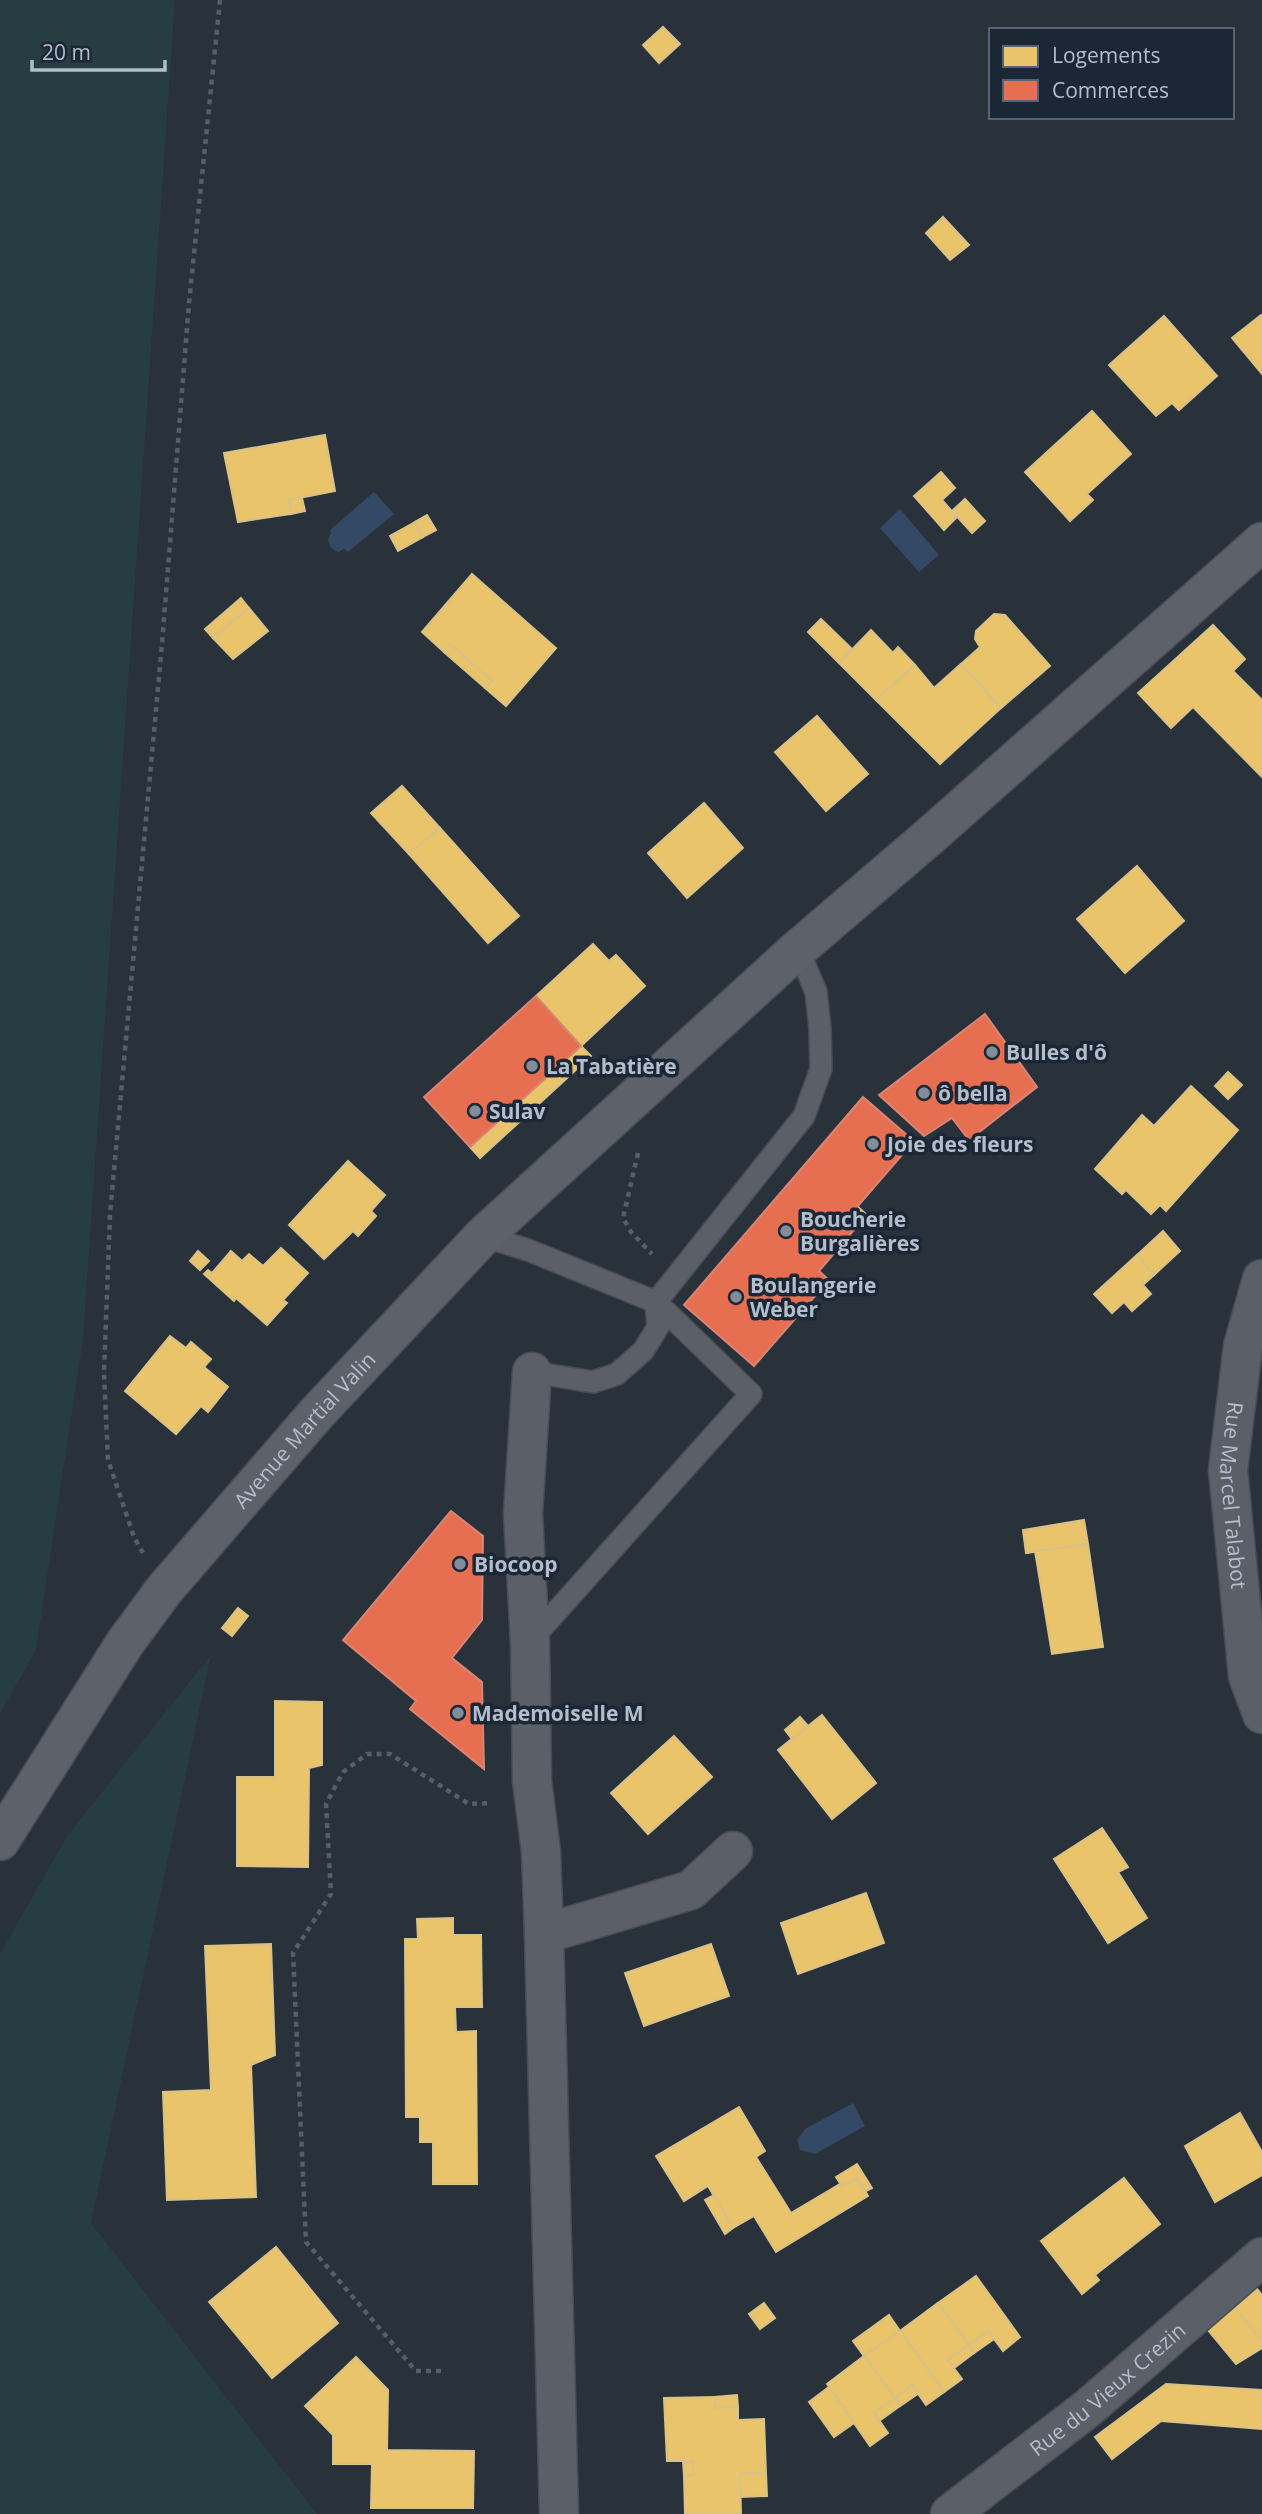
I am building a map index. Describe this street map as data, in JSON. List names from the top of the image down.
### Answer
{
  "streets": {
    "main road": ["Avenue Martial Valin"],
    "street": ["Rue Marcel Talabot", "Rue du Vieux Crezin"]
  },
  "places": [
    "Bulles d'ô",
    "La Tabatière",
    "ô bella",
    "Sulav",
    "Joie des fleurs",
    "Boucherie Burgalières",
    "Boulangerie Weber",
    "Biocoop",
    "Mademoiselle M"
  ],
  "legend": ["Logements", "Commerces"],
  "scale_bar": "20 m"
}
